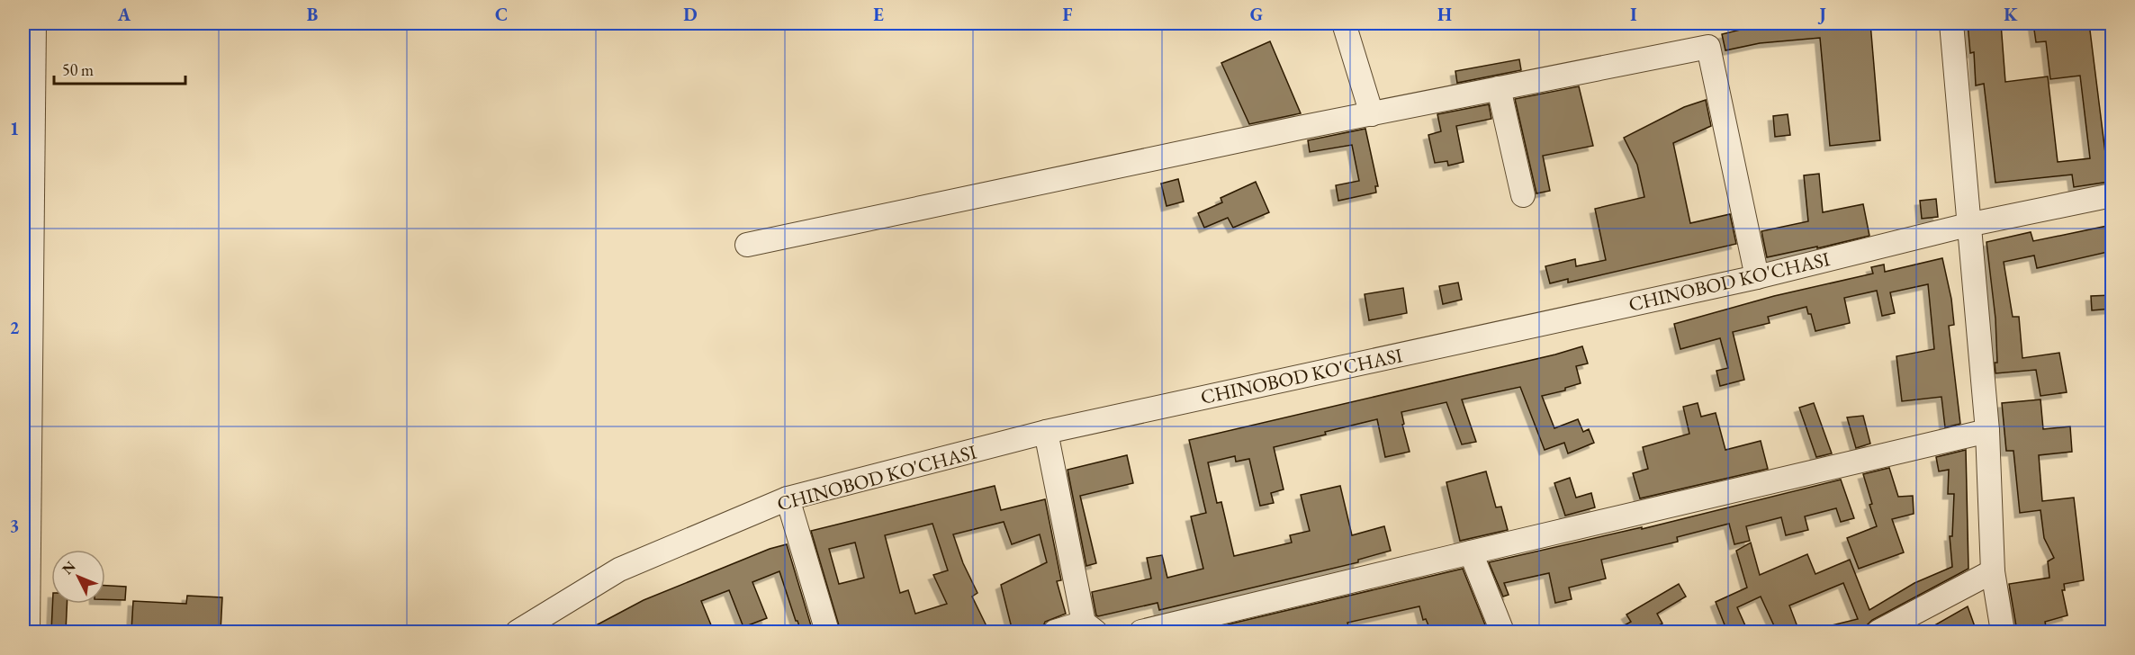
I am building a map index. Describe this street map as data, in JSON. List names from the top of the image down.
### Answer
{
  "streets": {
    "street": ["CHINOBOD KO'CHASI"]
  },
  "scale_bar": "50 m",
  "north": "top left",
  "grid": {
    "columns": [
      "A",
      "B",
      "C",
      "D",
      "E",
      "F",
      "G",
      "H",
      "I",
      "J",
      "K"
    ],
    "rows": ["1", "2", "3"]
  }
}
